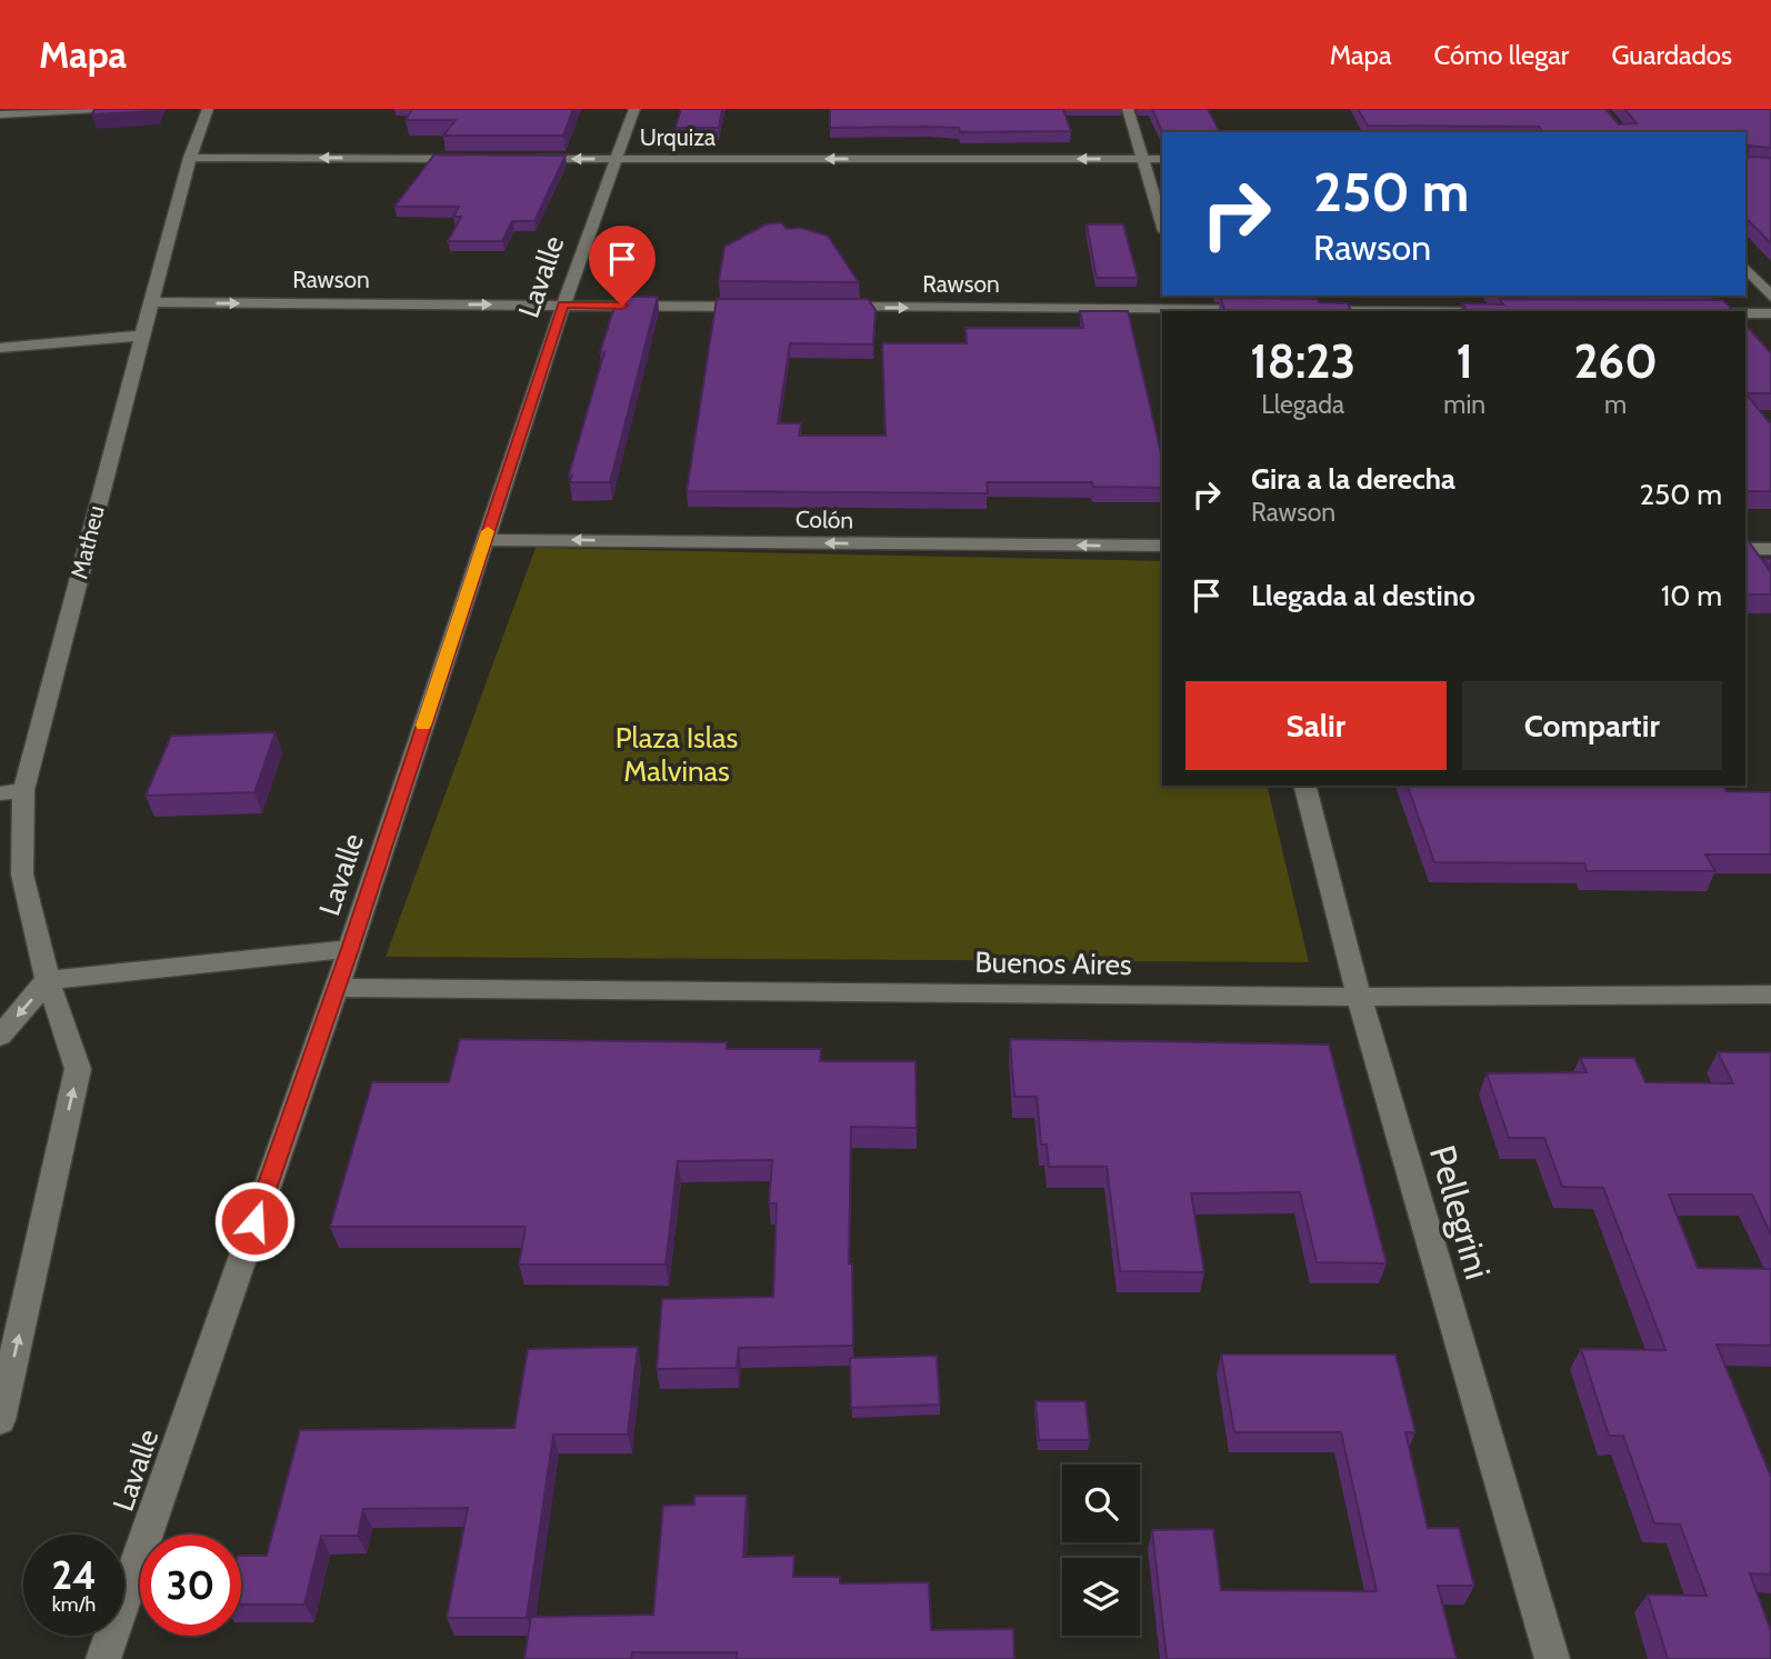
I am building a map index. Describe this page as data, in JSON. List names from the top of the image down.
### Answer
{
  "streets": {
    "street": [
      "Urquiza",
      "Lavalle",
      "Rawson",
      "Colón",
      "Matheu",
      "Buenos Aires",
      "Pellegrini"
    ]
  },
  "crossings": [
    ["Urquiza", "Lavalle"],
    ["Lavalle", "Rawson"],
    ["Lavalle", "Colón"],
    ["Lavalle", "Buenos Aires"],
    ["Rawson", "Matheu"],
    ["Buenos Aires", "Pellegrini"]
  ],
  "one_way": ["Urquiza", "Colón"],
  "parks": ["Plaza Islas Malvinas"],
  "page": {
    "header": "Mapa",
    "nav": ["Mapa", "Cómo llegar", "Guardados"],
    "turn": ["250 m", "Rawson"],
    "eta": [
      "18:23",
      "Llegada",
      "1",
      "min",
      "260",
      "m"
    ],
    "list": [
      {
        "name": "Gira a la derecha",
        "note": "Rawson",
        "value": "250 m"
      },
      {
        "name": "Llegada al destino",
        "value": "10 m"
      }
    ],
    "buttons": ["Salir", "Compartir"],
    "speed": "24 km/h",
    "limit": "30"
  }
}
